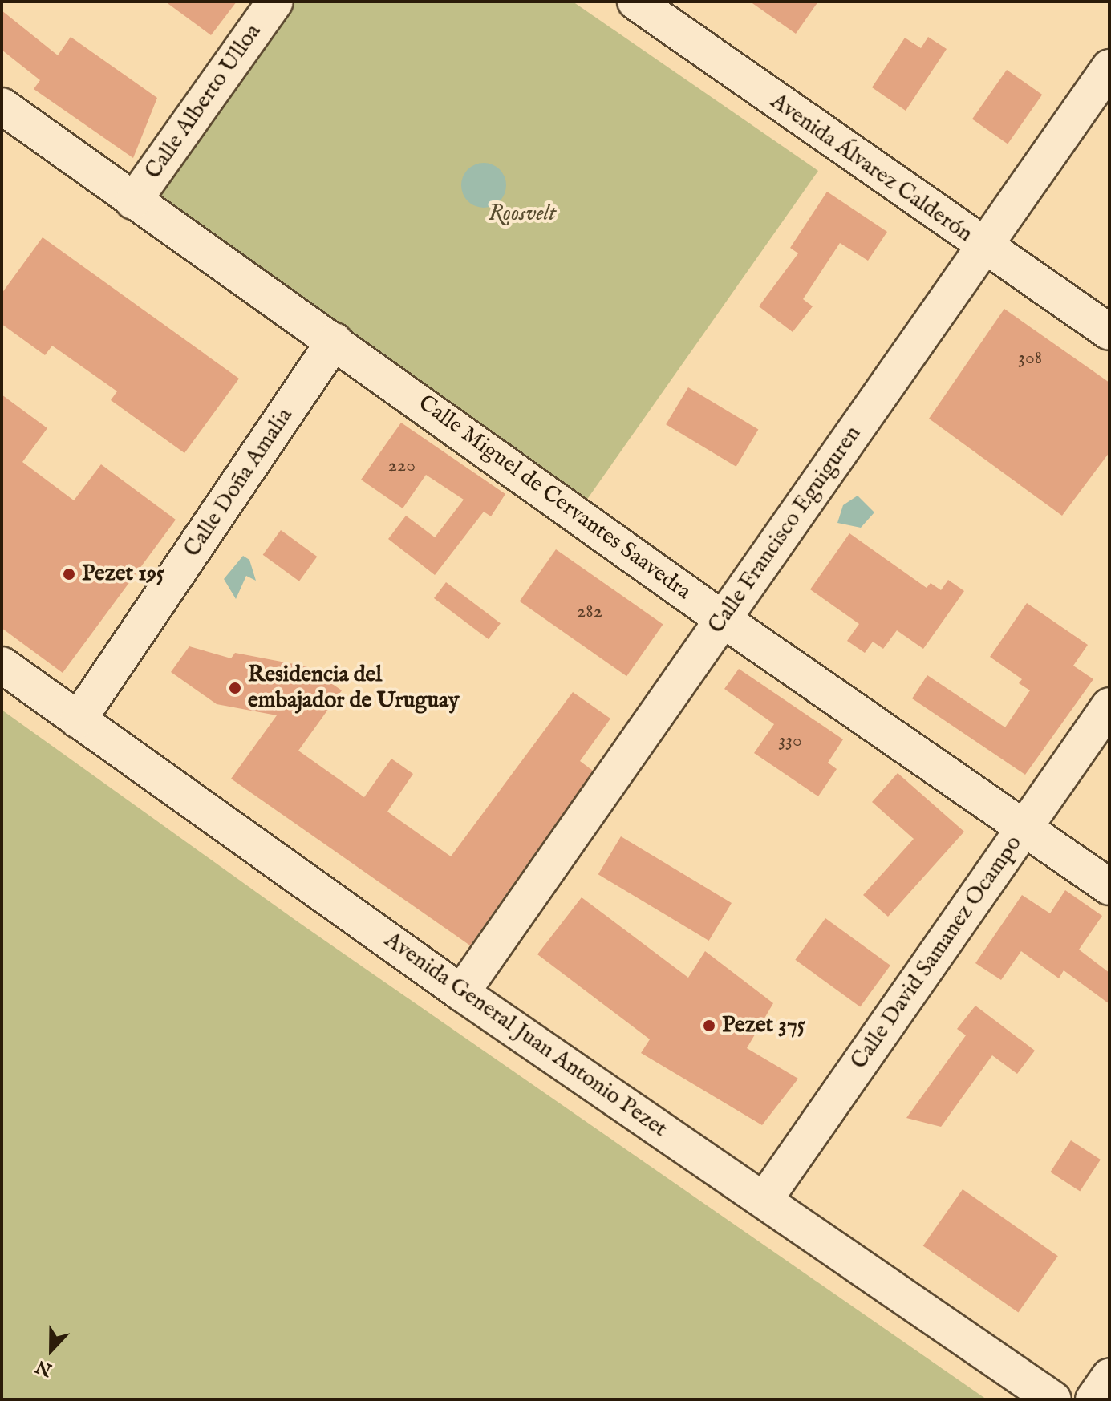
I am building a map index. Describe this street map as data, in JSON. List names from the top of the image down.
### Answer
{
  "streets": {
    "street": [
      "Calle Alberto Ulloa",
      "Avenida Álvarez Calderón",
      "Calle Doña Amalia",
      "Calle Miguel de Cervantes Saavedra",
      "Calle Francisco Eguiguren",
      "Calle David Samanez Ocampo",
      "Avenida General Juan Antonio Pezet"
    ]
  },
  "crossings": [
    ["Calle Alberto Ulloa", "Calle Miguel de Cervantes Saavedra"],
    ["Avenida Álvarez Calderón", "Calle Francisco Eguiguren"],
    ["Calle Doña Amalia", "Calle Miguel de Cervantes Saavedra"],
    ["Calle Doña Amalia", "Avenida General Juan Antonio Pezet"],
    ["Calle Miguel de Cervantes Saavedra", "Calle Francisco Eguiguren"],
    ["Calle Miguel de Cervantes Saavedra", "Calle David Samanez Ocampo"],
    ["Calle Francisco Eguiguren", "Avenida General Juan Antonio Pezet"],
    ["Calle David Samanez Ocampo", "Avenida General Juan Antonio Pezet"]
  ],
  "parks": ["Roosvelt"],
  "places": ["Pezet 195", "Residencia del embajador de Uruguay", "Pezet 375"],
  "house_numbers": [
    "308",
    "220",
    "282",
    "330"
  ],
  "north": "bottom"
}
